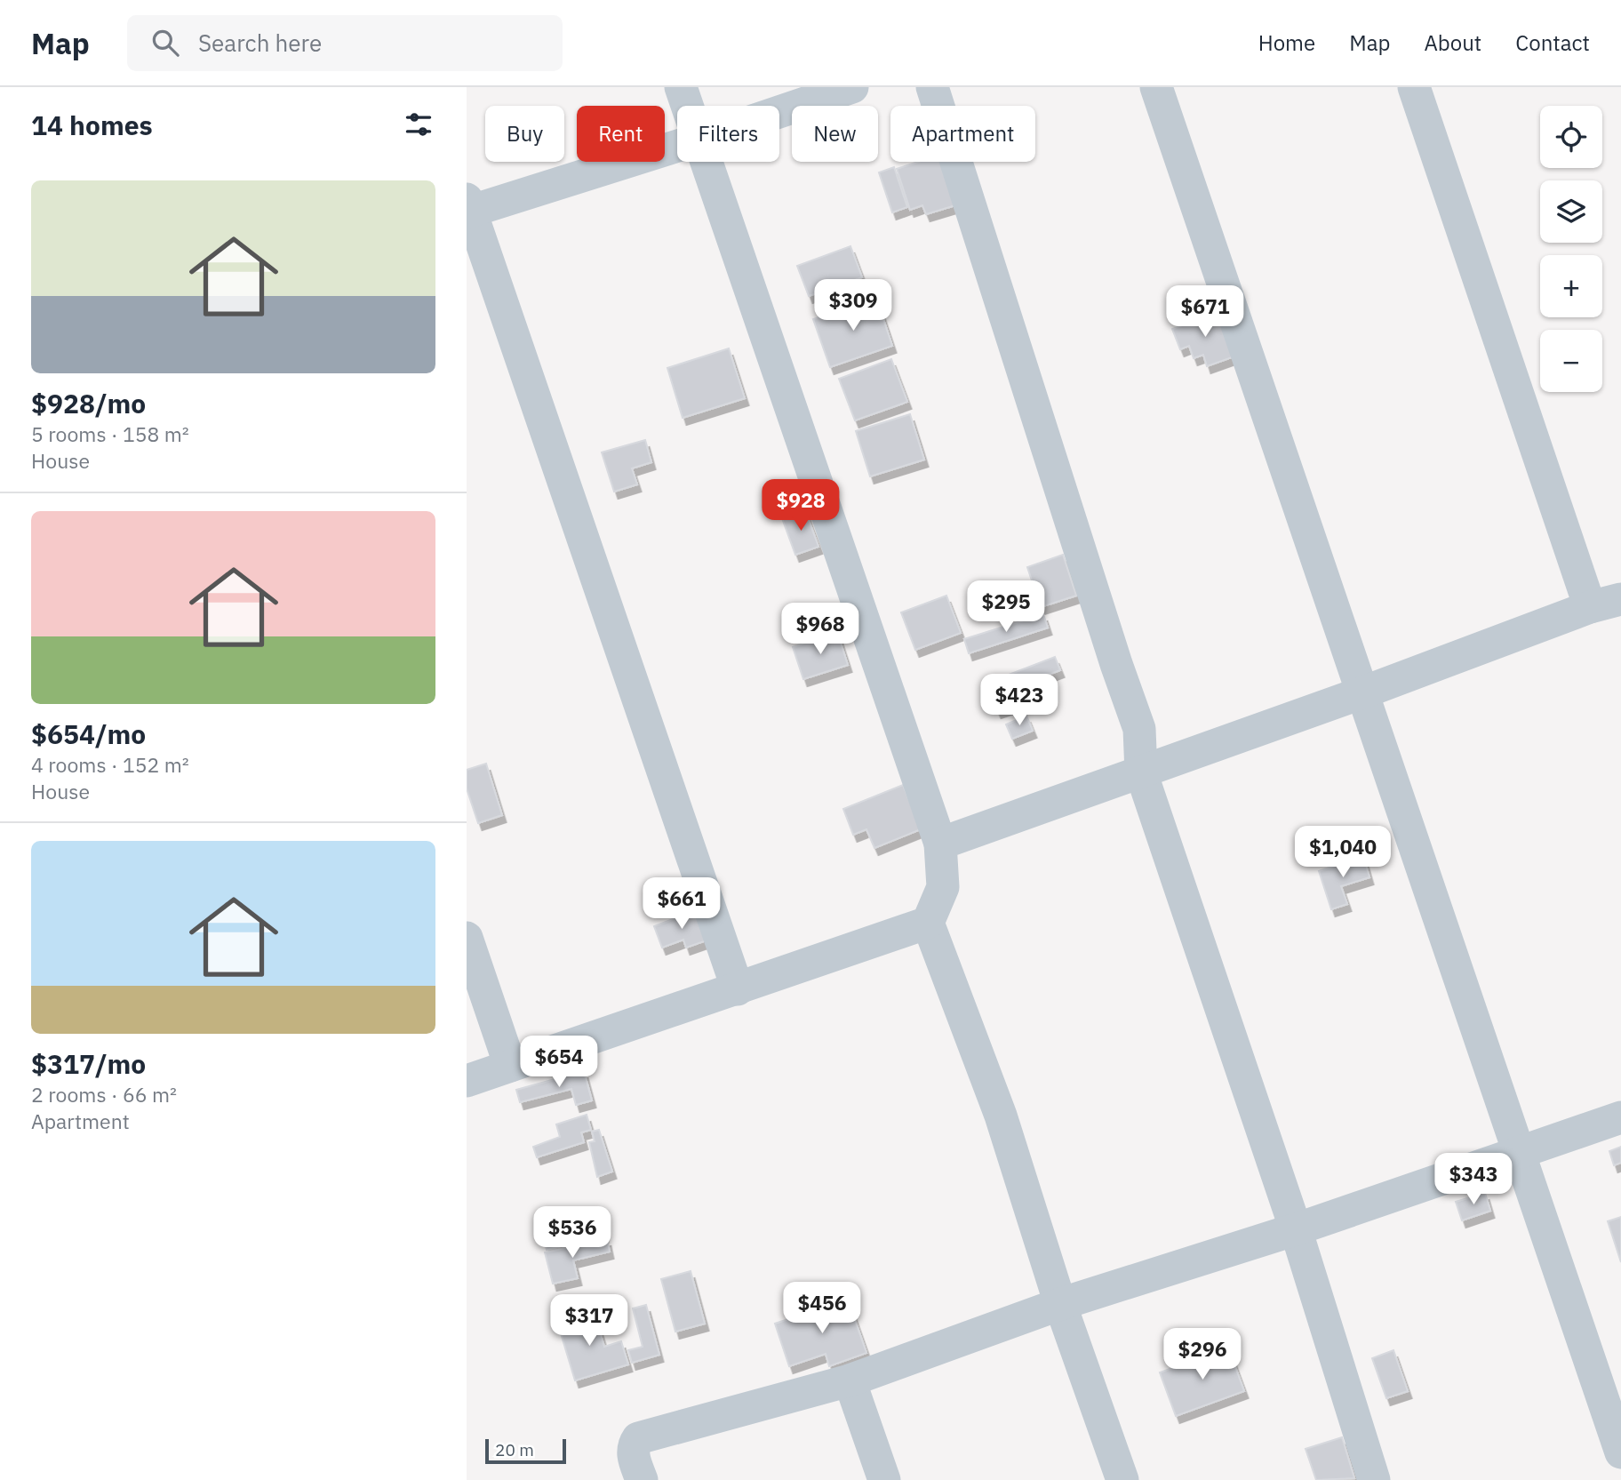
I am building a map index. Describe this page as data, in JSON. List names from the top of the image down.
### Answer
{
  "scale_bar": "20 m",
  "page": {
    "header": "Map",
    "search": "Search here",
    "nav": [
      "Home",
      "Map",
      "About",
      "Contact"
    ],
    "heading": "14 homes",
    "map_buttons": ["+", "−"],
    "chip": [
      "Buy",
      "Rent",
      "Filters",
      "New",
      "Apartment"
    ],
    "list": [
      {
        "name": "$928/mo",
        "note": "5 rooms · 158 m² · House"
      },
      {
        "name": "$654/mo",
        "note": "4 rooms · 152 m² · House"
      },
      {
        "name": "$317/mo",
        "note": "2 rooms · 66 m² · Apartment"
      }
    ],
    "price": [
      "$309",
      "$671",
      "$928",
      "$295",
      "$968",
      "$423",
      "$1,040",
      "$661",
      "$654",
      "$343",
      "$536",
      "$456",
      "$317",
      "$296"
    ],
    "scale": "20 m"
  }
}
